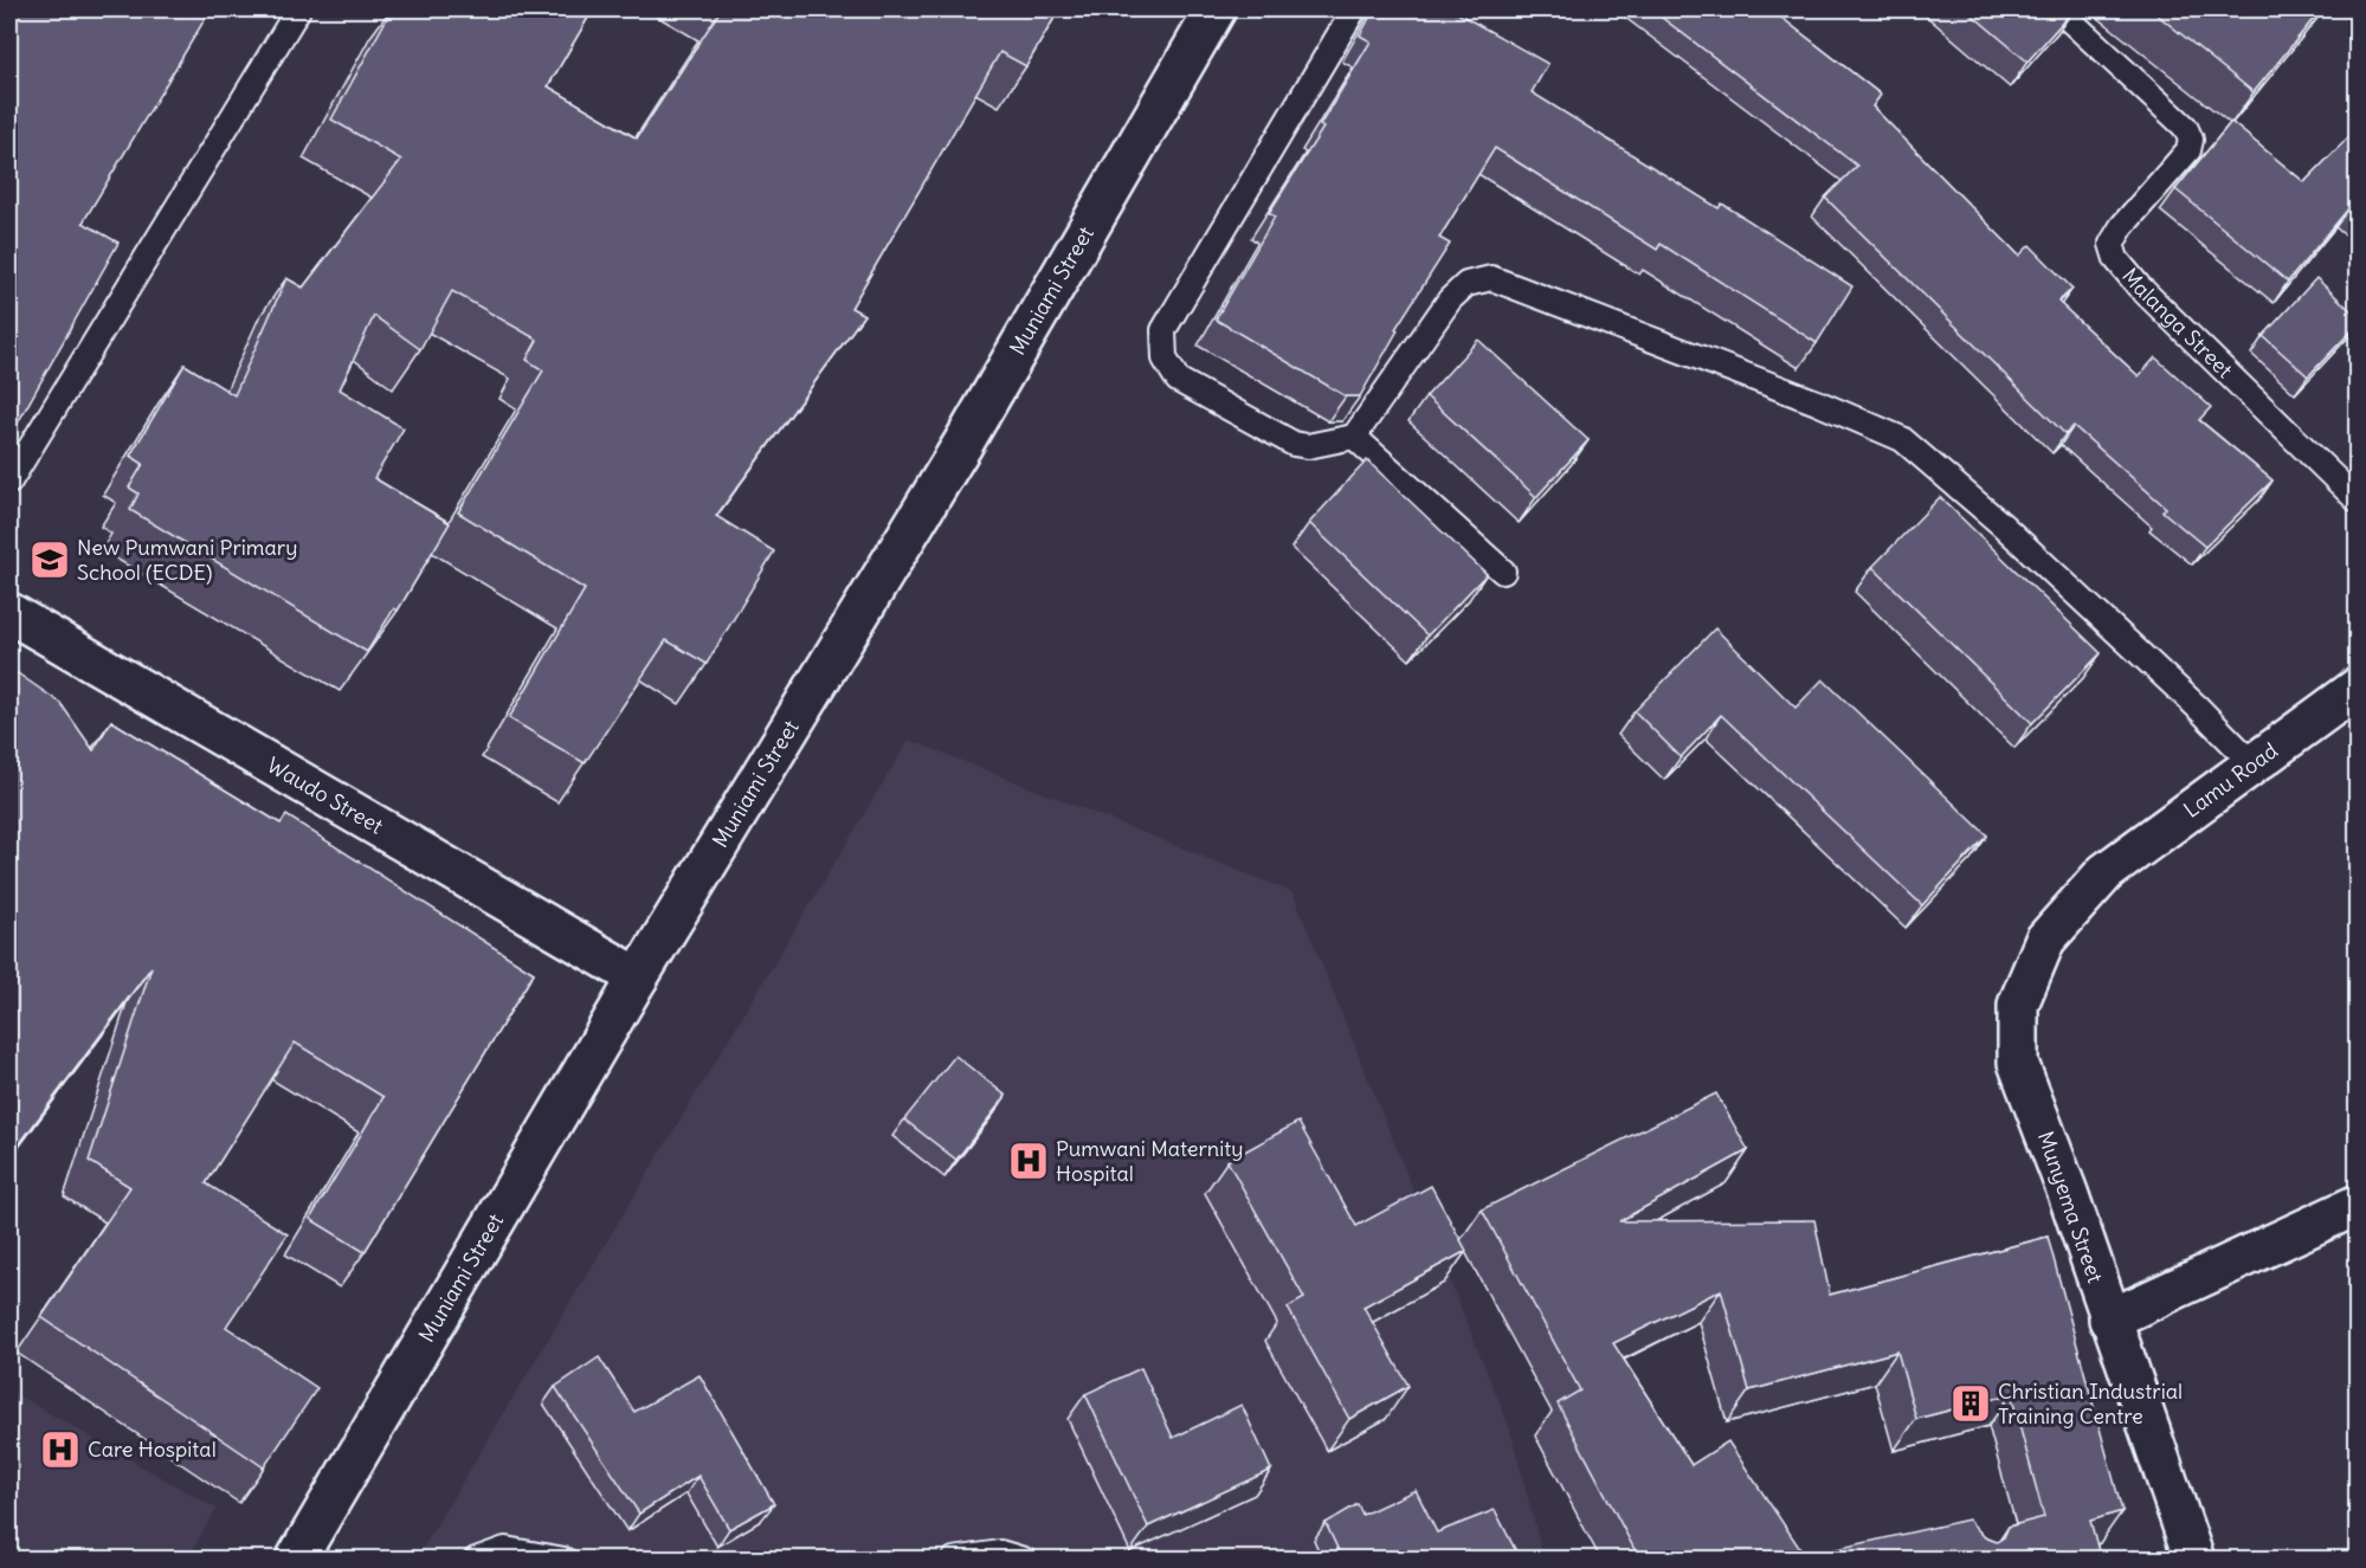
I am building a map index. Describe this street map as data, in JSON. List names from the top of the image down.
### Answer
{
  "streets": {
    "street": [
      "Muniami Street",
      "Lamu Road",
      "Waudo Street",
      "Munyema Street"
    ],
    "lane": ["Malanga Street"]
  },
  "crossings": [
    ["Muniami Street", "Waudo Street"],
    ["Lamu Road", "Munyema Street"]
  ],
  "places": {
    "school or university": ["New Pumwani Primary School (ECDE)"],
    "hospital": ["Pumwani Maternity Hospital", "Care Hospital"],
    "building": ["Christian Industrial Training Centre"]
  }
}
